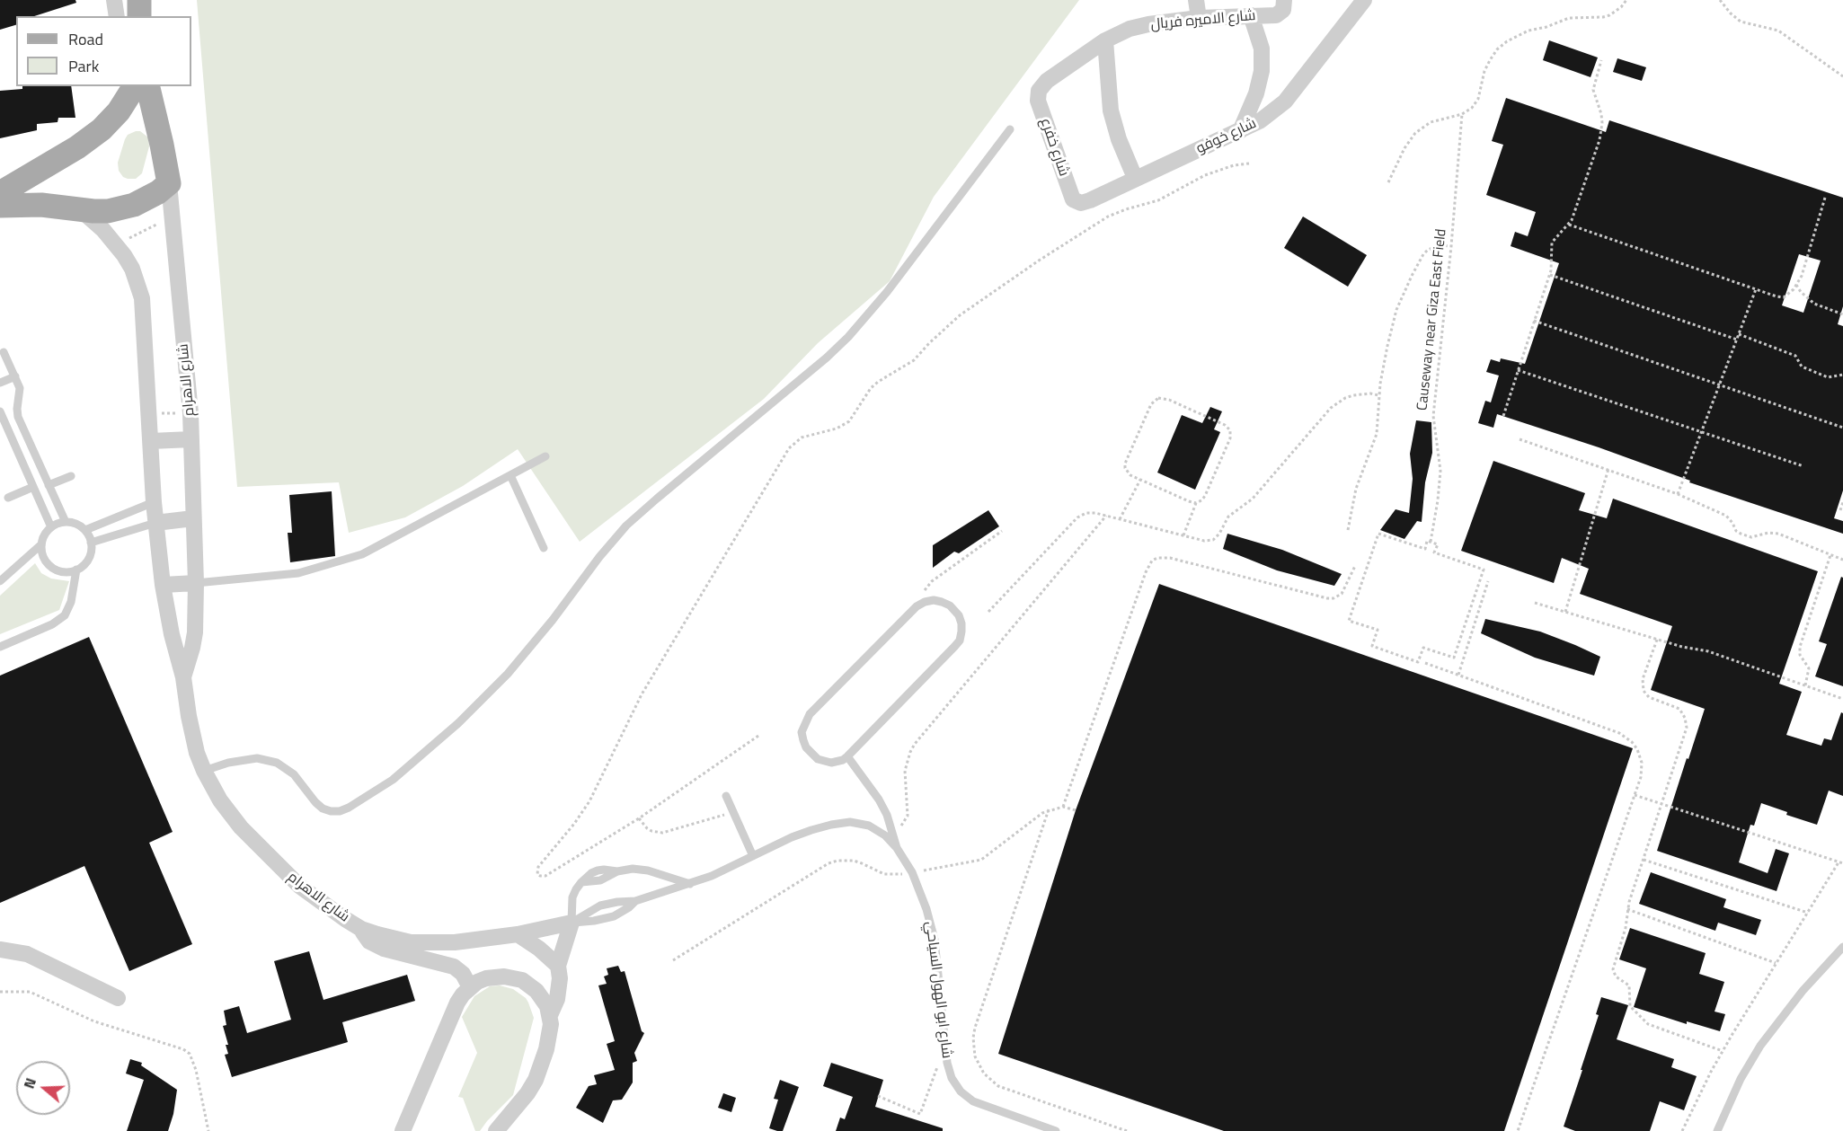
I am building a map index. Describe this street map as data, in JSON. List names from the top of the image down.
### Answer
{
  "streets": {
    "main road": ["شارع الاهرام"],
    "street": ["شارع الاميره فريال", "شارع خوفو", "شارع خفرع"],
    "lane": ["شارع ابو الهول السياحي"],
    "path": ["Causeway near Giza East Field"]
  },
  "crossings": [
    ["شارع الاميره فريال", "شارع خفرع"],
    ["شارع خوفو", "شارع خفرع"],
    ["شارع الاهرام", "شارع ابو الهول السياحي"]
  ],
  "legend": ["Road", "Park"],
  "north": "left"
}
